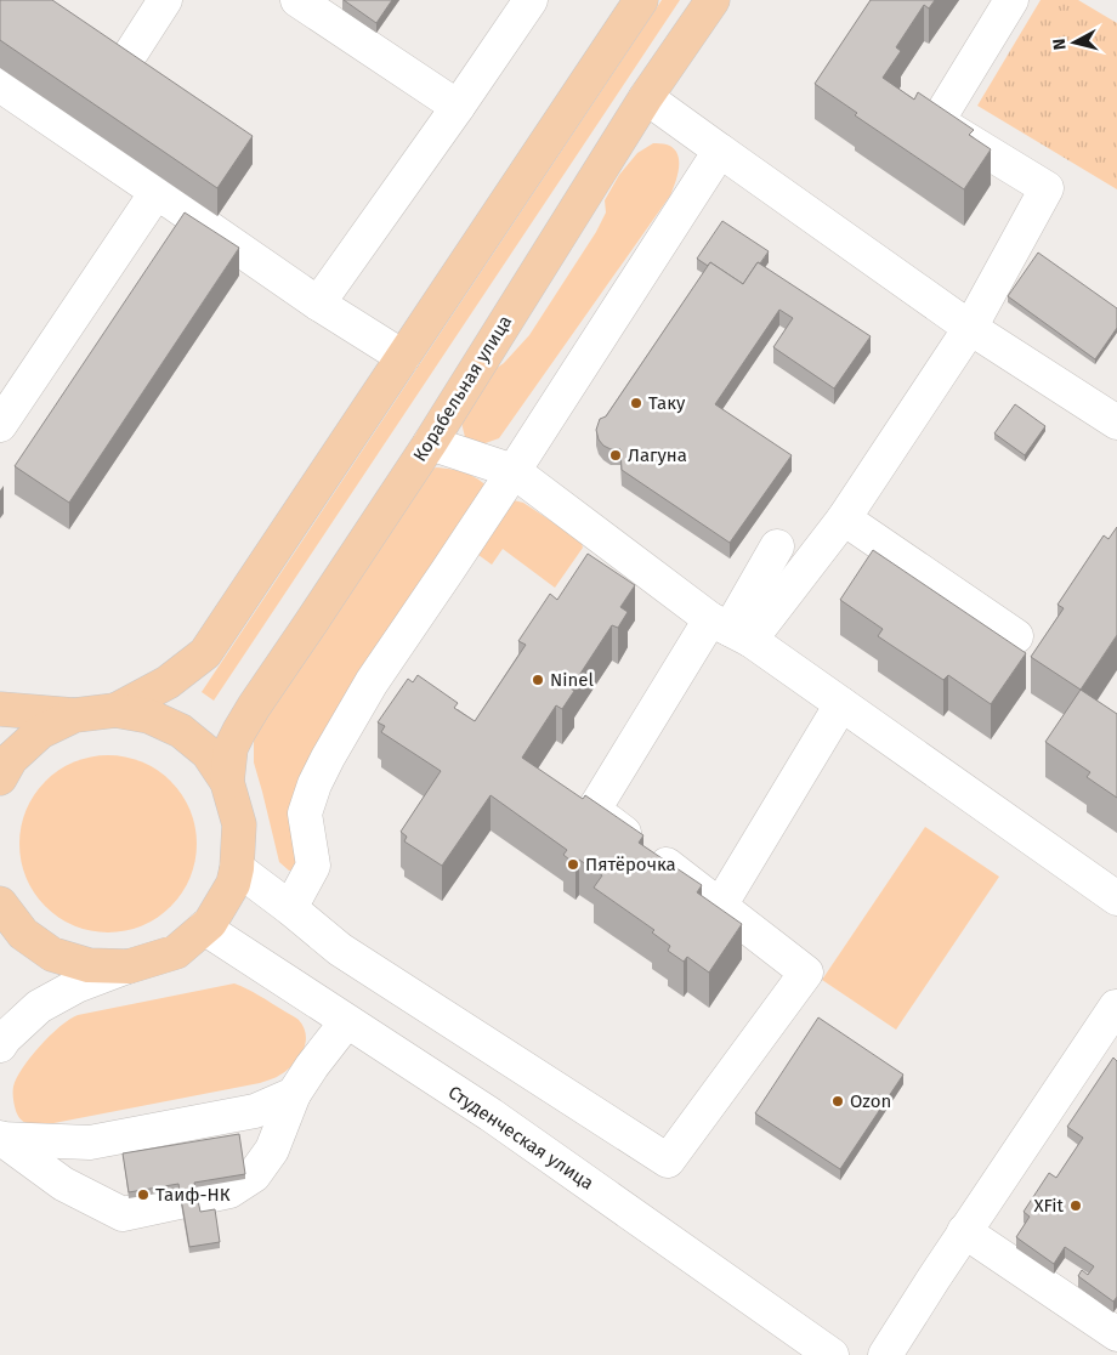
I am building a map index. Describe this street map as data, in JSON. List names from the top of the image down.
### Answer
{
  "streets": {
    "main road": ["Корабельная улица"],
    "street": ["Студенческая улица"]
  },
  "crossings": [
    ["Корабельная улица", "Студенческая улица"]
  ],
  "places": [
    "Таку",
    "Лагуна",
    "Ninel",
    "Пятёрочка",
    "Ozon",
    "Таиф-НК",
    "XFit"
  ],
  "north": "left"
}
